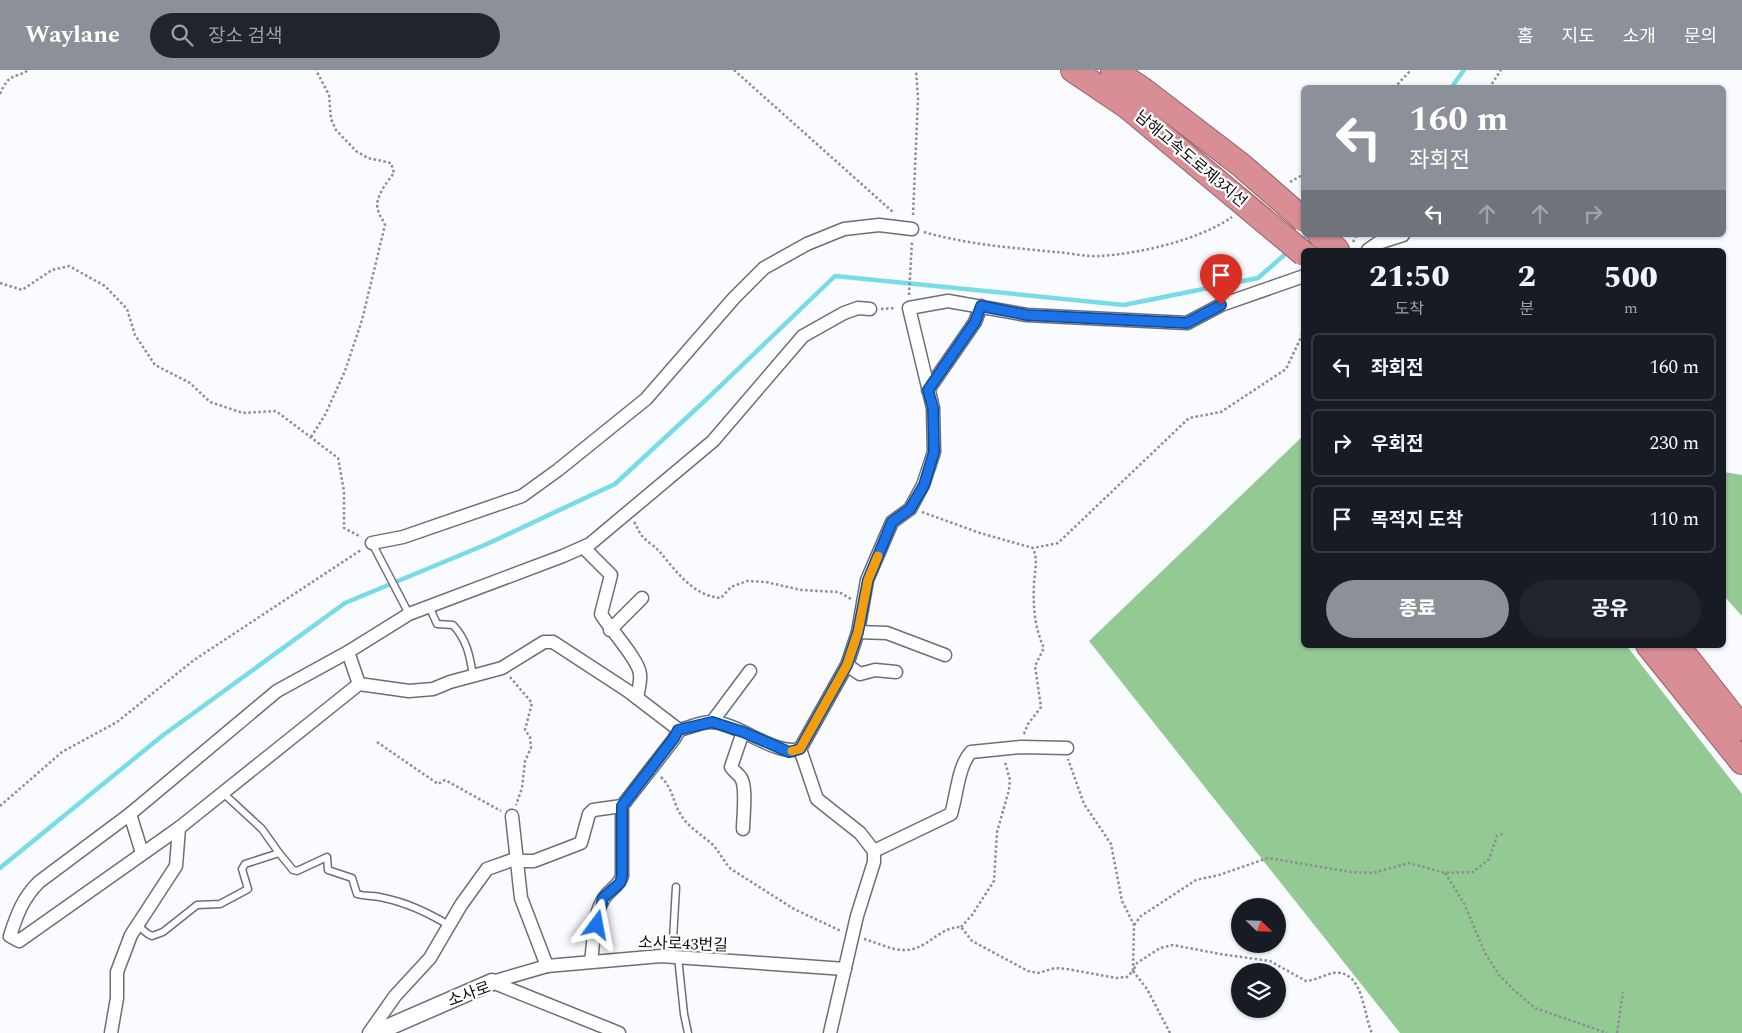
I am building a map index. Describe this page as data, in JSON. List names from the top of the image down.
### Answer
{
  "streets": {
    "highway": ["남해고속도로제3지선"],
    "street": ["소사로43번길", "소사로"]
  },
  "crossings": [
    ["소사로43번길", "소사로"]
  ],
  "north": "bottom right",
  "page": {
    "header": "Waylane",
    "search": "장소 검색",
    "nav": [
      "홈",
      "지도",
      "소개",
      "문의"
    ],
    "turn": ["160 m", "좌회전"],
    "eta": [
      "21:50",
      "도착",
      "2",
      "분",
      "500",
      "m"
    ],
    "list": [
      {
        "name": "좌회전",
        "value": "160 m"
      },
      {
        "name": "우회전",
        "value": "230 m"
      },
      {
        "name": "목적지 도착",
        "value": "110 m"
      }
    ],
    "buttons": ["종료", "공유"]
  }
}
